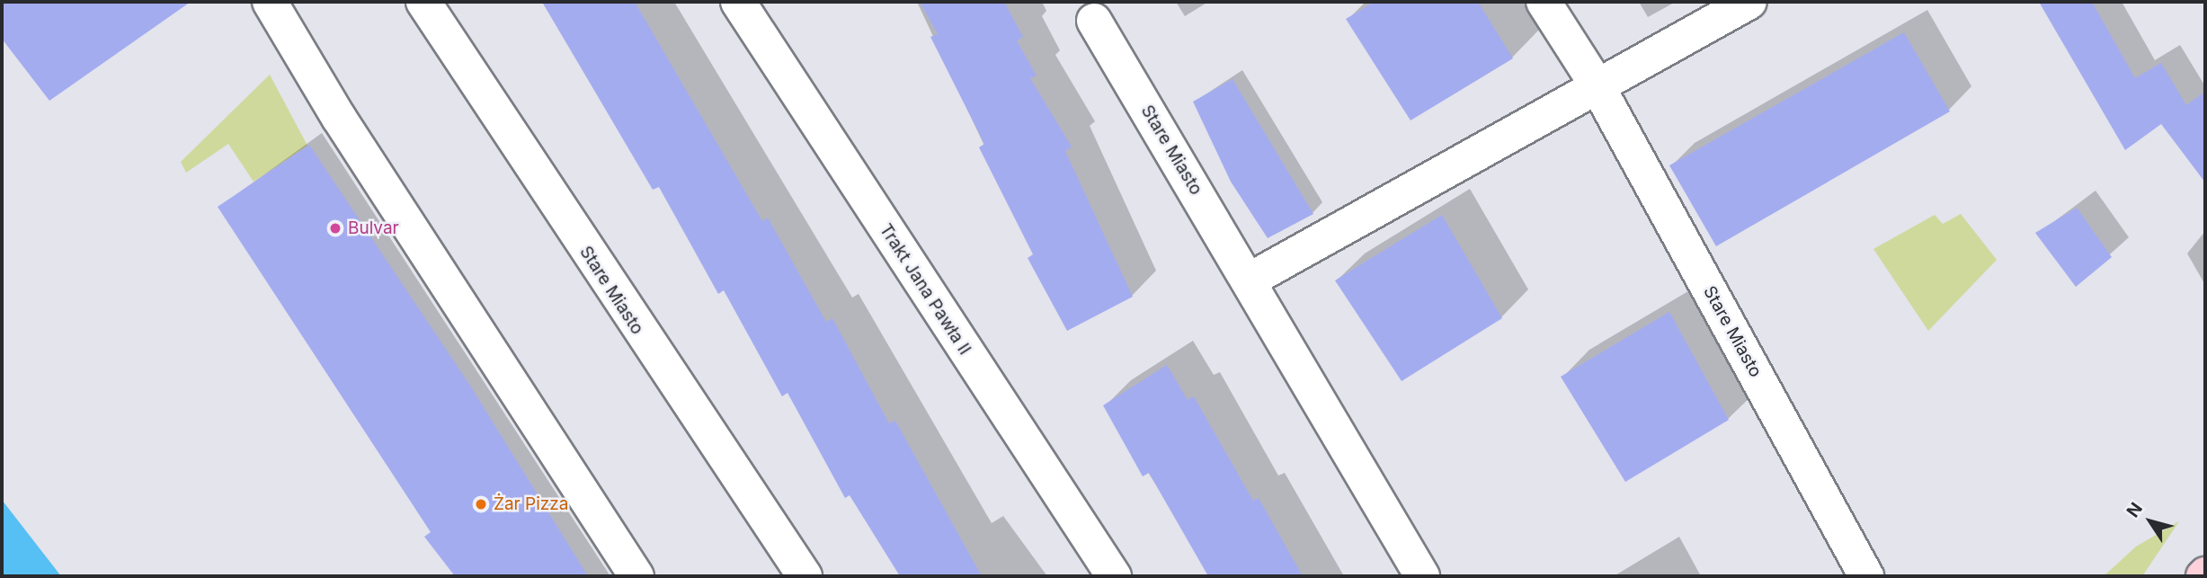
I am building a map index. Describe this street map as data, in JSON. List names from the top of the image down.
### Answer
{
  "streets": {
    "street": ["Stare Miasto", "Trakt Jana Pawła II"]
  },
  "places": ["Bulvar", "Żar Pizza"],
  "north": "top left"
}
